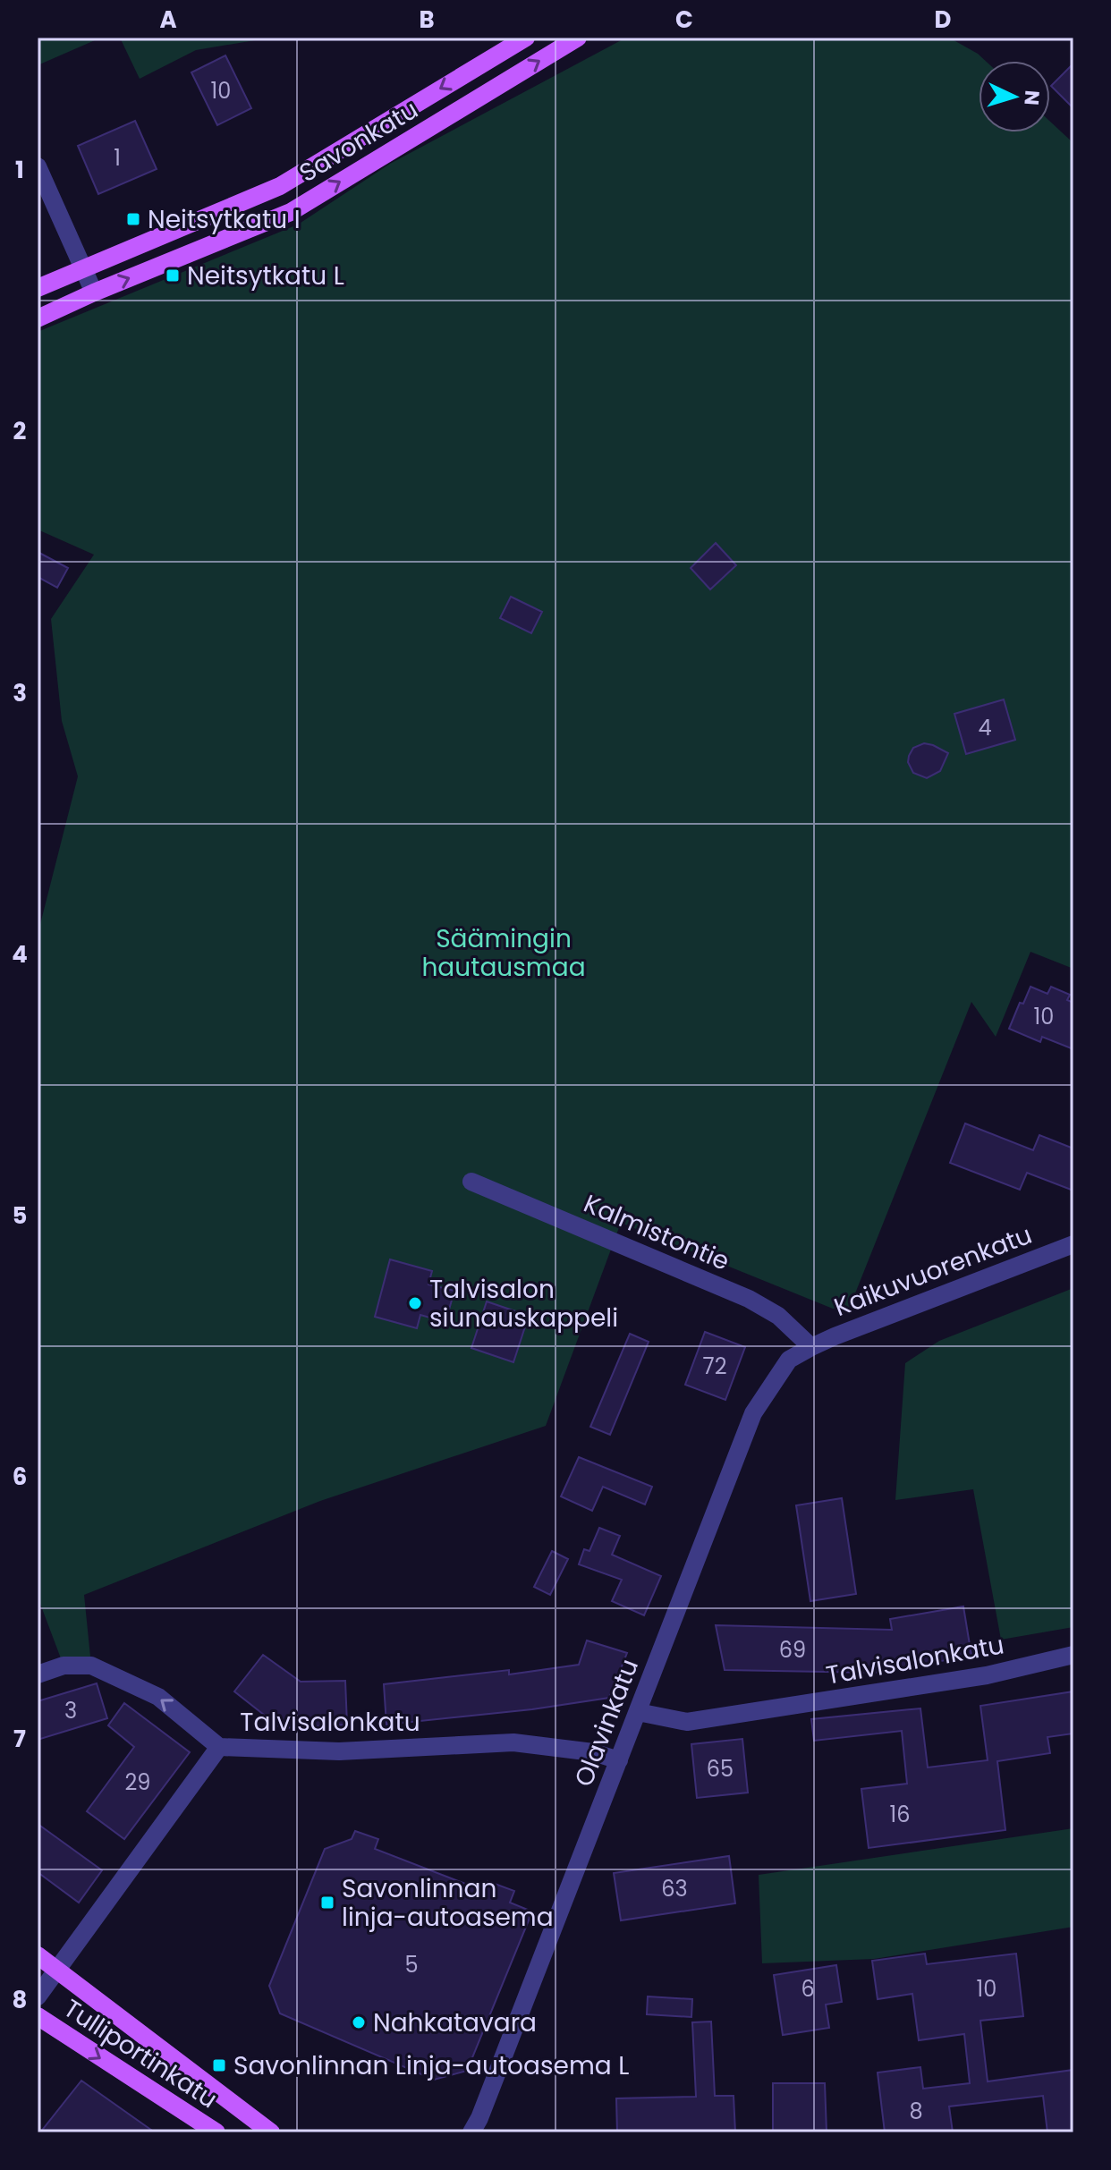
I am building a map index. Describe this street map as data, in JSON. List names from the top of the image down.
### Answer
{
  "streets": {
    "main road": ["Savonkatu", "Tulliportinkatu"],
    "street": [
      "Kalmistontie",
      "Kaikuvuorenkatu",
      "Talvisalonkatu",
      "Olavinkatu"
    ]
  },
  "crossings": [
    ["Kalmistontie", "Kaikuvuorenkatu"],
    ["Kalmistontie", "Olavinkatu"],
    ["Kaikuvuorenkatu", "Olavinkatu"],
    ["Talvisalonkatu", "Olavinkatu"],
    ["Talvisalonkatu", "Tulliportinkatu"]
  ],
  "parks": ["Säämingin hautausmaa"],
  "places": {
    "transit": [
      "Neitsytkatu I",
      "Neitsytkatu L",
      "Savonlinnan linja-autoasema",
      "Savonlinnan Linja-autoasema L"
    ],
    "other": ["Talvisalon siunauskappeli", "Nahkatavara"]
  },
  "house_numbers": [
    "10",
    "1",
    "4",
    "10",
    "72",
    "69",
    "3",
    "65",
    "29",
    "16",
    "63",
    "5",
    "6",
    "10",
    "8"
  ],
  "north": "right",
  "grid": {
    "columns": [
      "A",
      "B",
      "C",
      "D"
    ],
    "rows": [
      "1",
      "2",
      "3",
      "4",
      "5",
      "6",
      "7",
      "8"
    ]
  }
}
